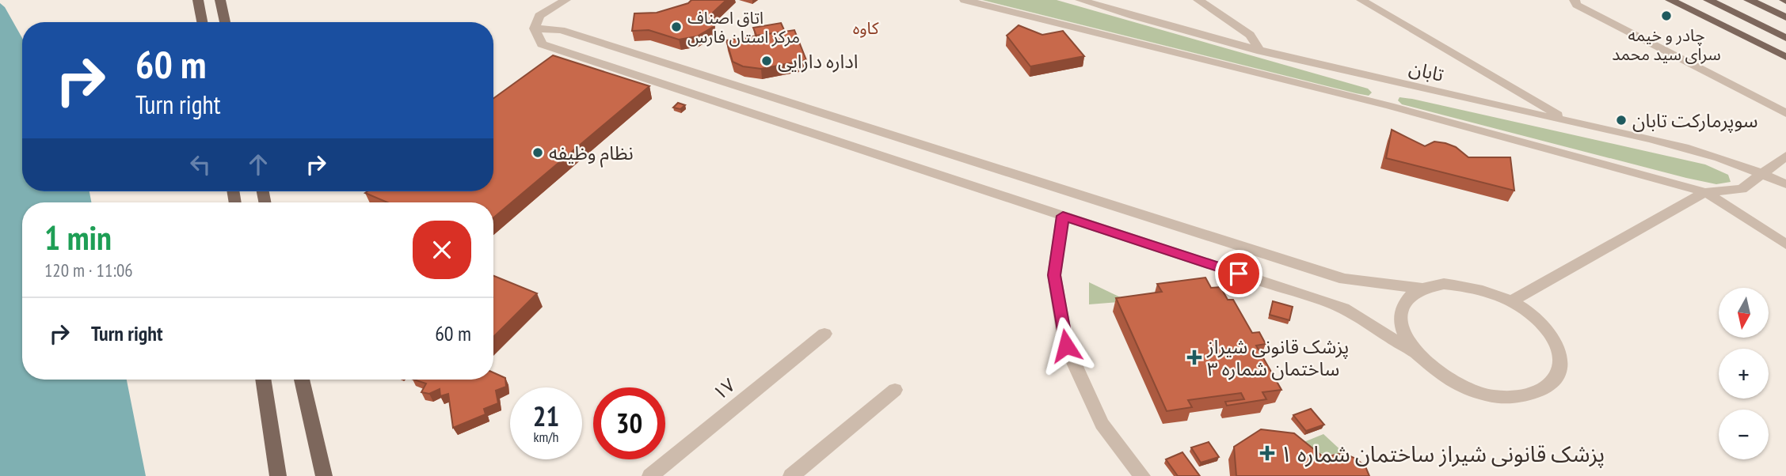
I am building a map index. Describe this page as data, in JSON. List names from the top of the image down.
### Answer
{
  "streets": {
    "street": ["تابان", "۱۷"]
  },
  "districts": ["کاوه"],
  "places": {
    "other": [
      "چادر و خیمه سرای سید محمد",
      "اتاق اصناف مرکز استان فارس",
      "اداره دارایی",
      "سوپرمارکت تابان",
      "نظام وظیفه"
    ],
    "health": ["پزشک قانونی شیراز ساختمان شماره ٣", "پزشک قانونی شیراز ساختمان شماره ۱"]
  },
  "north": "bottom",
  "page": {
    "turn": ["60 m", "Turn right"],
    "heading": ["1 min", "120 m · 11:06"],
    "map_buttons": ["+", "−"],
    "list": [
      {
        "name": "Turn right",
        "value": "60 m"
      }
    ],
    "speed": "21 km/h",
    "limit": "30"
  }
}
